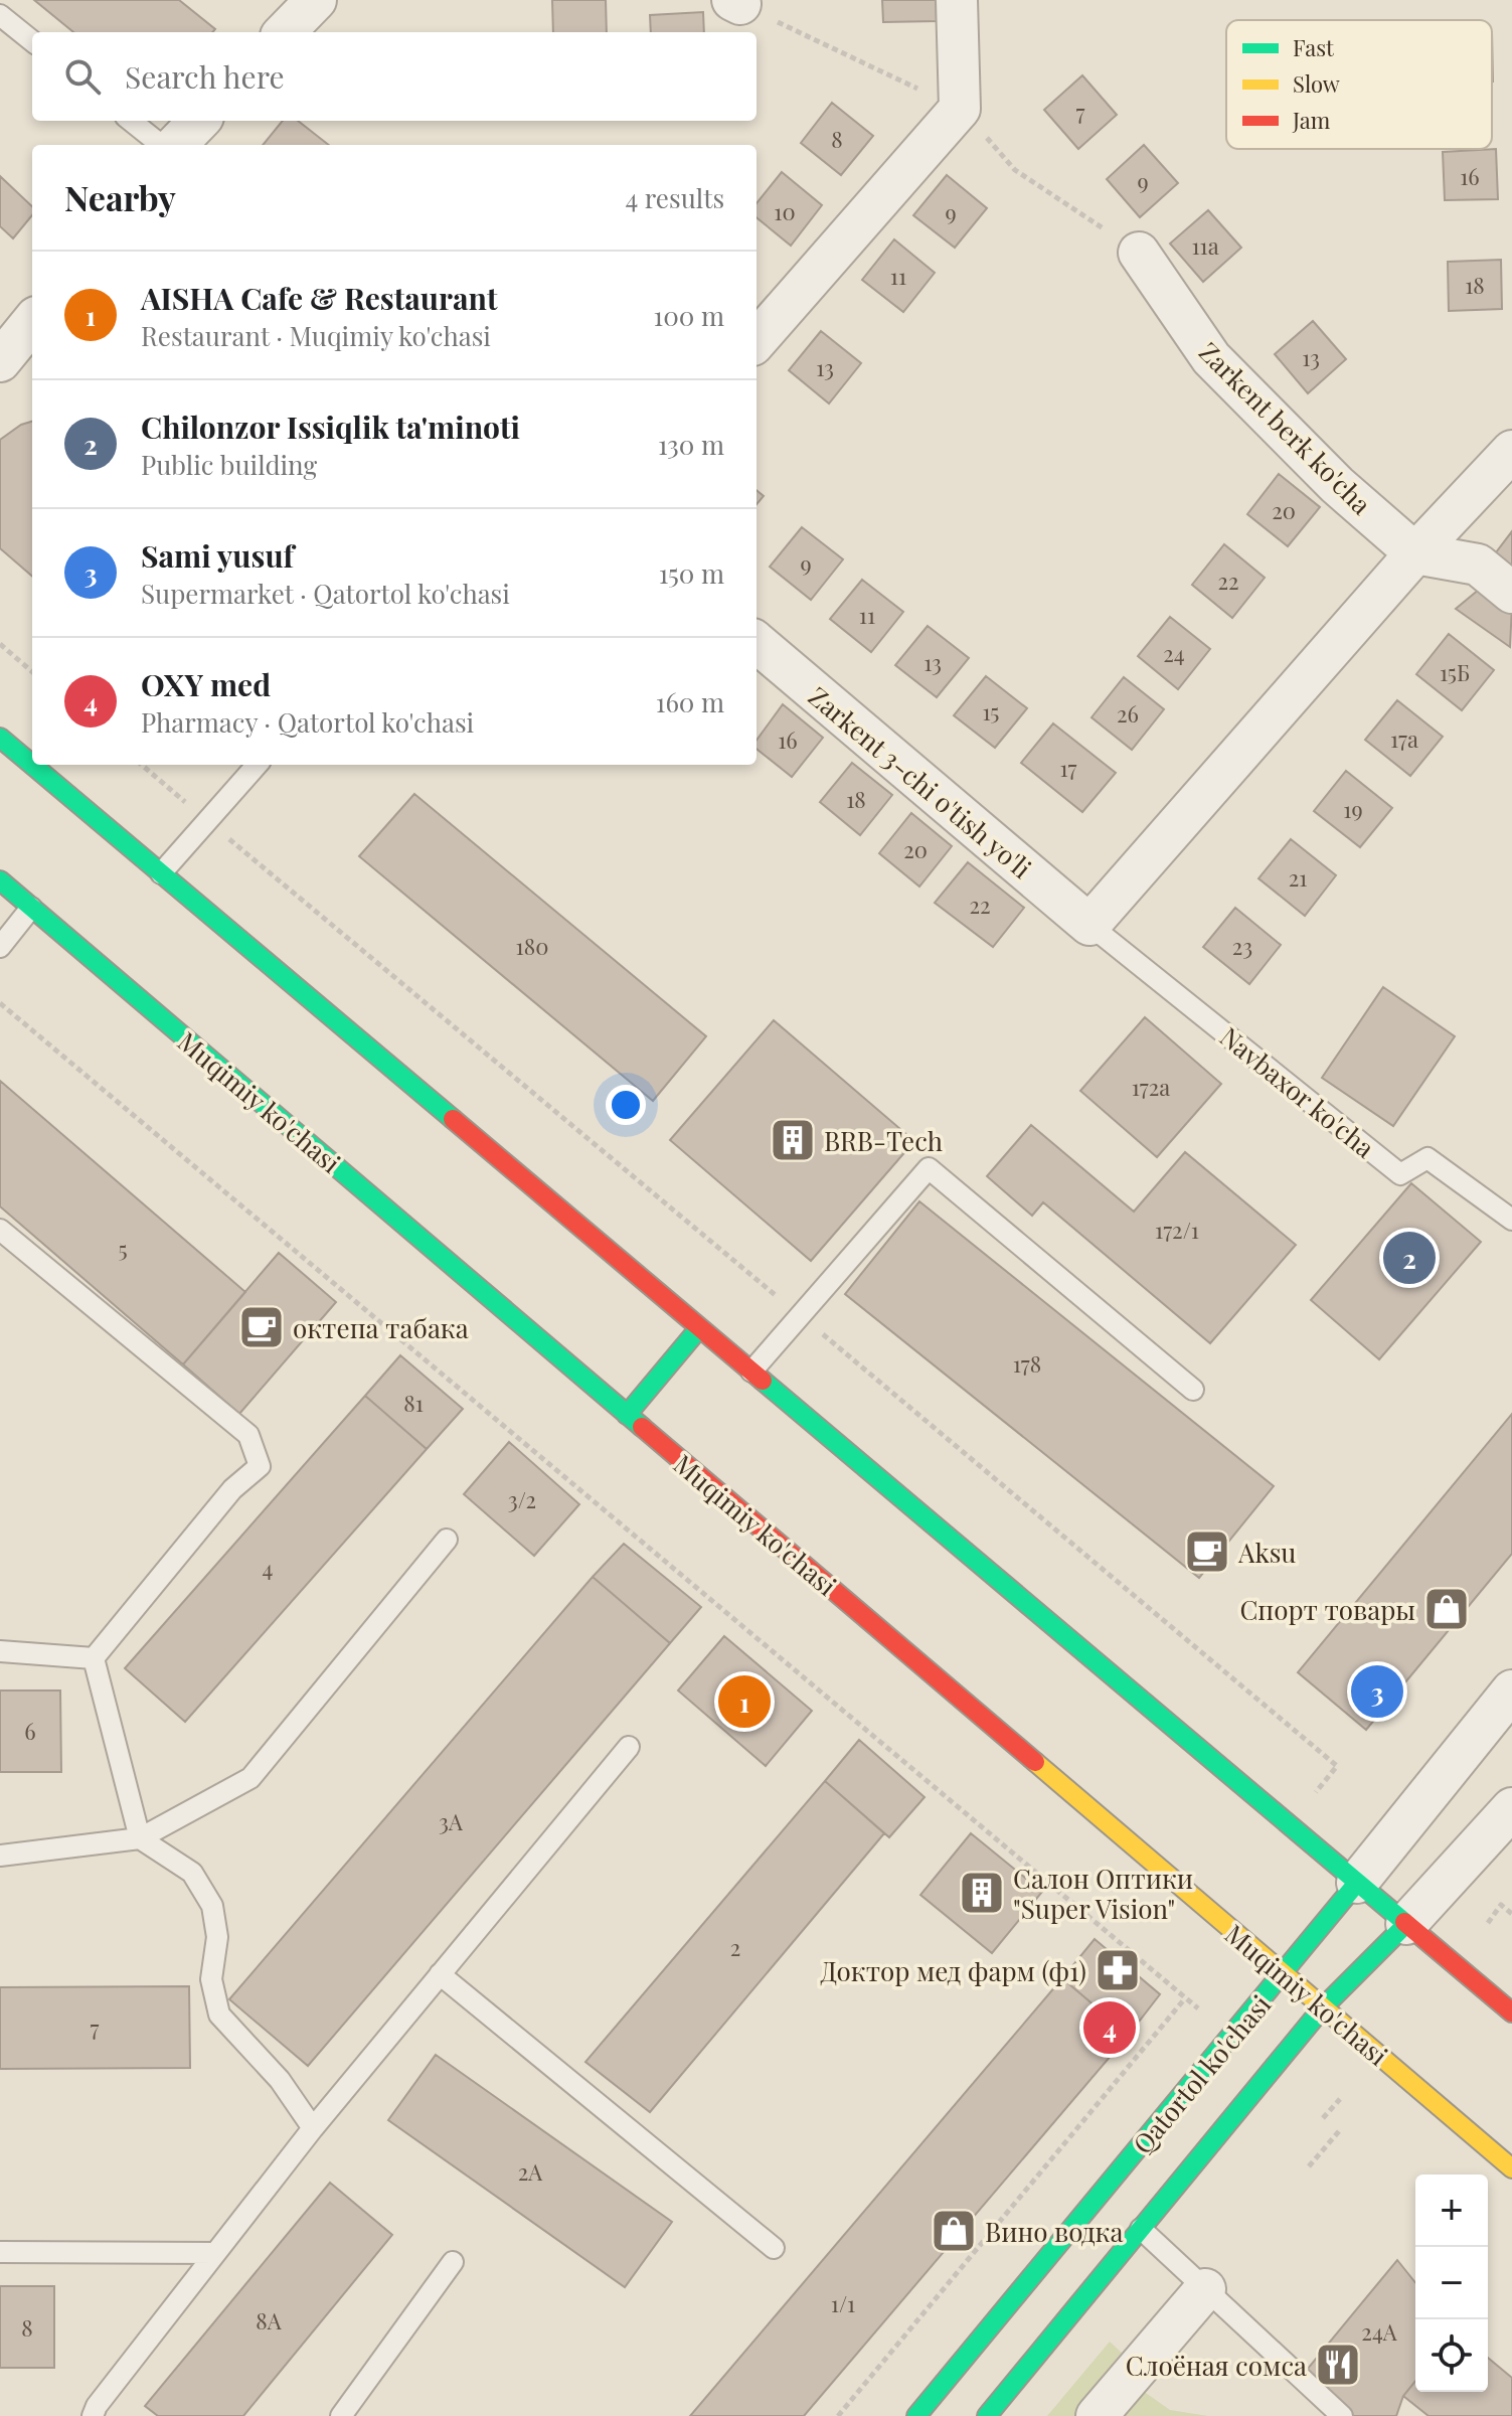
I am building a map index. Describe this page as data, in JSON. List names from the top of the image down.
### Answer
{
  "streets": {
    "main road": ["Muqimiy ko'chasi", "Qatortol ko'chasi"],
    "street": ["Zarkent berk ko'cha", "Zarkent 3-chi o'tish yo'li"],
    "lane": ["Navbaxor ko'cha"]
  },
  "crossings": [
    ["Zarkent 3-chi o'tish yo'li", "Navbaxor ko'cha"],
    ["Muqimiy ko'chasi", "Qatortol ko'chasi"]
  ],
  "places": {
    "building": ["BRB-Tech", "Салон Оптики \"Super Vision\""],
    "cafe": ["октепа табака", "Aksu"],
    "shop": ["Спорт товары", "Вино водка"],
    "pharmacy": ["Доктор мед фарм (ф1)"],
    "restaurant": ["Слоёная сомса"]
  },
  "house_numbers": [
    "7",
    "8",
    "16",
    "9",
    "10",
    "9",
    "11a",
    "11",
    "18",
    "13",
    "13",
    "20",
    "9",
    "22",
    "11",
    "24",
    "13",
    "15Б",
    "15",
    "26",
    "17a",
    "16",
    "17",
    "18",
    "19",
    "20",
    "21",
    "22",
    "180",
    "23",
    "172a",
    "172/1",
    "5",
    "178",
    "81",
    "3/2",
    "4",
    "6",
    "3A",
    "2",
    "7",
    "2A",
    "1/1",
    "8A",
    "8",
    "24A"
  ],
  "legend": ["Fast", "Slow", "Jam"],
  "page": {
    "search": "Search here",
    "heading": ["Nearby", "4 results"],
    "list": [
      {
        "mark": "1",
        "name": "AISHA Cafe & Restaurant",
        "note": "Restaurant · Muqimiy ko'chasi",
        "value": "100 m"
      },
      {
        "mark": "2",
        "name": "Chilonzor Issiqlik ta'minoti",
        "note": "Public building",
        "value": "130 m"
      },
      {
        "mark": "3",
        "name": "Sami yusuf",
        "note": "Supermarket · Qatortol ko'chasi",
        "value": "150 m"
      },
      {
        "mark": "4",
        "name": "OXY med",
        "note": "Pharmacy · Qatortol ko'chasi",
        "value": "160 m"
      }
    ],
    "pins": [
      "2",
      "3",
      "1",
      "4"
    ],
    "map_buttons": ["+", "−"]
  }
}
